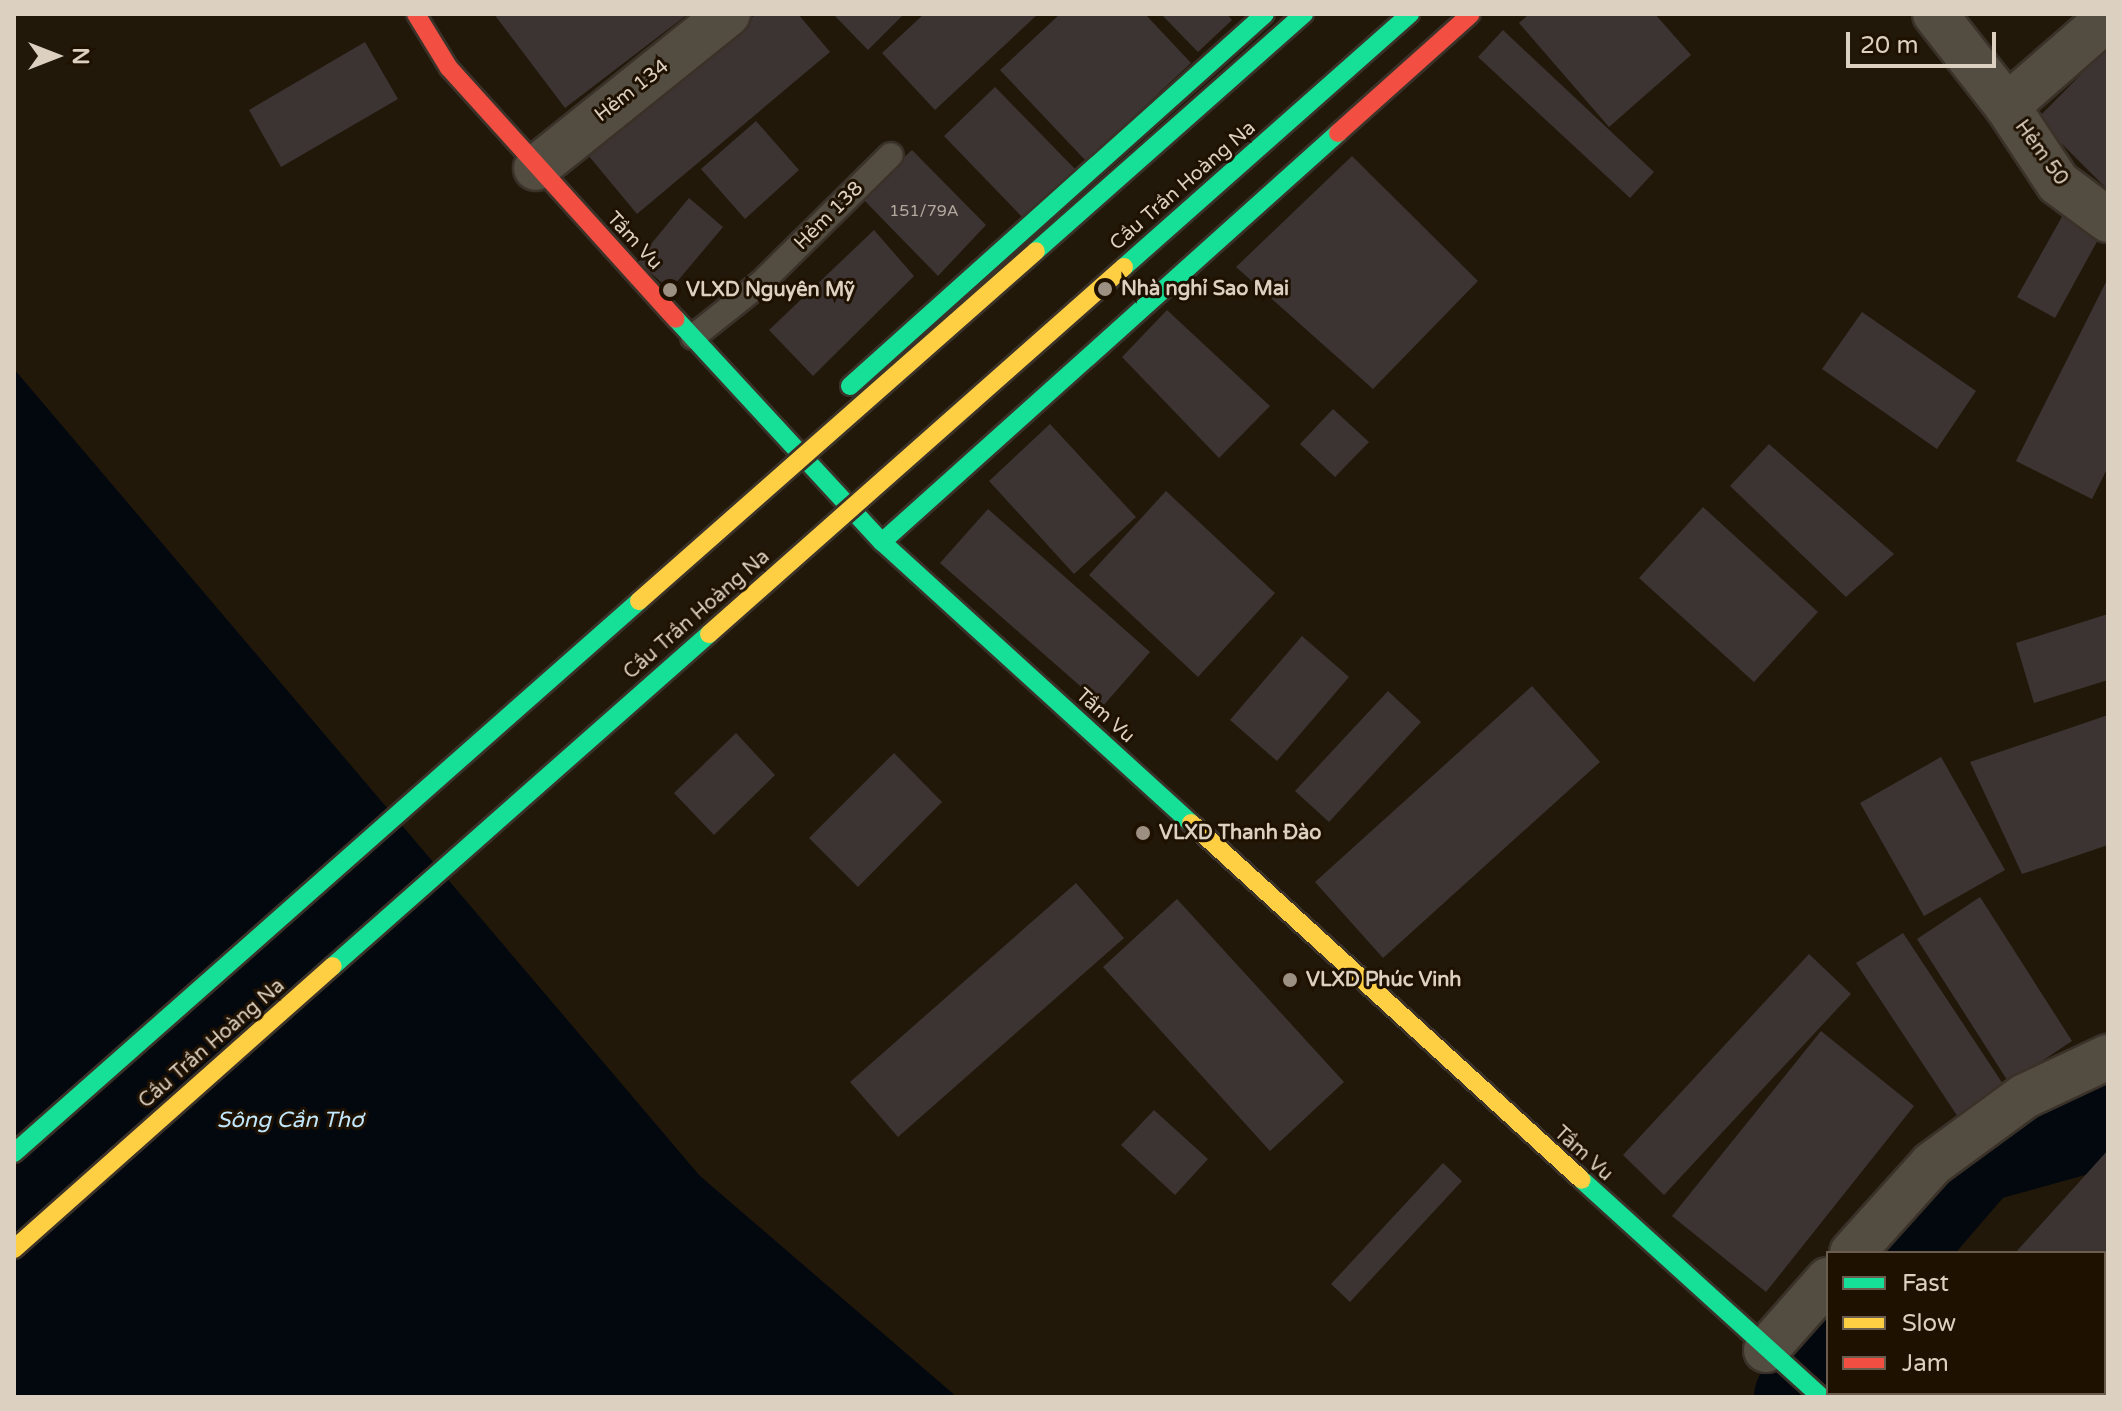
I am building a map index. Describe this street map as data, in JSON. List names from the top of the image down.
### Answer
{
  "streets": {
    "main road": ["Cầu Trần Hoàng Na", "Tầm Vu"],
    "street": ["Hẻm 134", "Hẻm 50"],
    "lane": ["Hẻm 138"]
  },
  "crossings": [
    ["Hẻm 134", "Tầm Vu"],
    ["Hẻm 138", "Tầm Vu"]
  ],
  "water": ["Sông Cần Thơ"],
  "places": [
    "Nhà nghỉ Sao Mai",
    "VLXD Nguyên Mỹ",
    "VLXD Thanh Đào",
    "VLXD Phúc Vinh"
  ],
  "house_numbers": ["151/79A"],
  "legend": ["Fast", "Slow", "Jam"],
  "scale_bar": "20 m",
  "north": "right"
}
